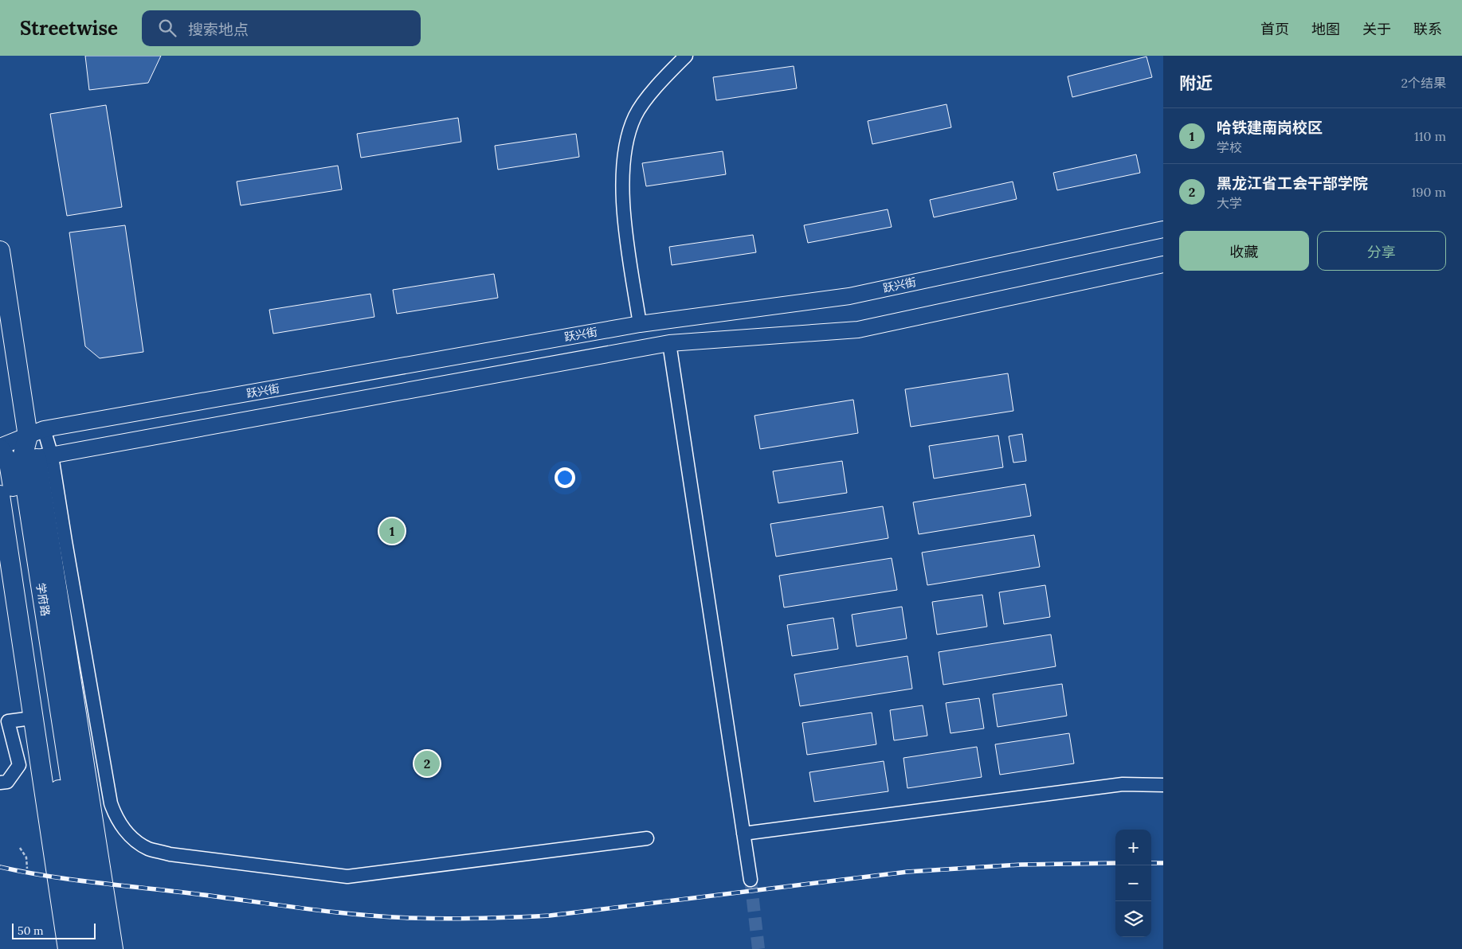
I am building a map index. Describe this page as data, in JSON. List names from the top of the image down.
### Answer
{
  "streets": {
    "highway": ["学府路"],
    "main road": ["跃兴街"]
  },
  "crossings": [
    ["跃兴街", "学府路"]
  ],
  "scale_bar": "50 m",
  "page": {
    "header": "Streetwise",
    "search": "搜索地点",
    "nav": [
      "首页",
      "地图",
      "关于",
      "联系"
    ],
    "heading": ["附近", "2个结果"],
    "list": [
      {
        "mark": "1",
        "name": "哈铁建南岗校区",
        "note": "学校",
        "value": "110 m"
      },
      {
        "mark": "2",
        "name": "黑龙江省工会干部学院",
        "note": "大学",
        "value": "190 m"
      }
    ],
    "buttons": ["收藏", "分享"],
    "pins": ["1", "2"],
    "map_buttons": ["+", "−"],
    "scale": "50 m"
  }
}
